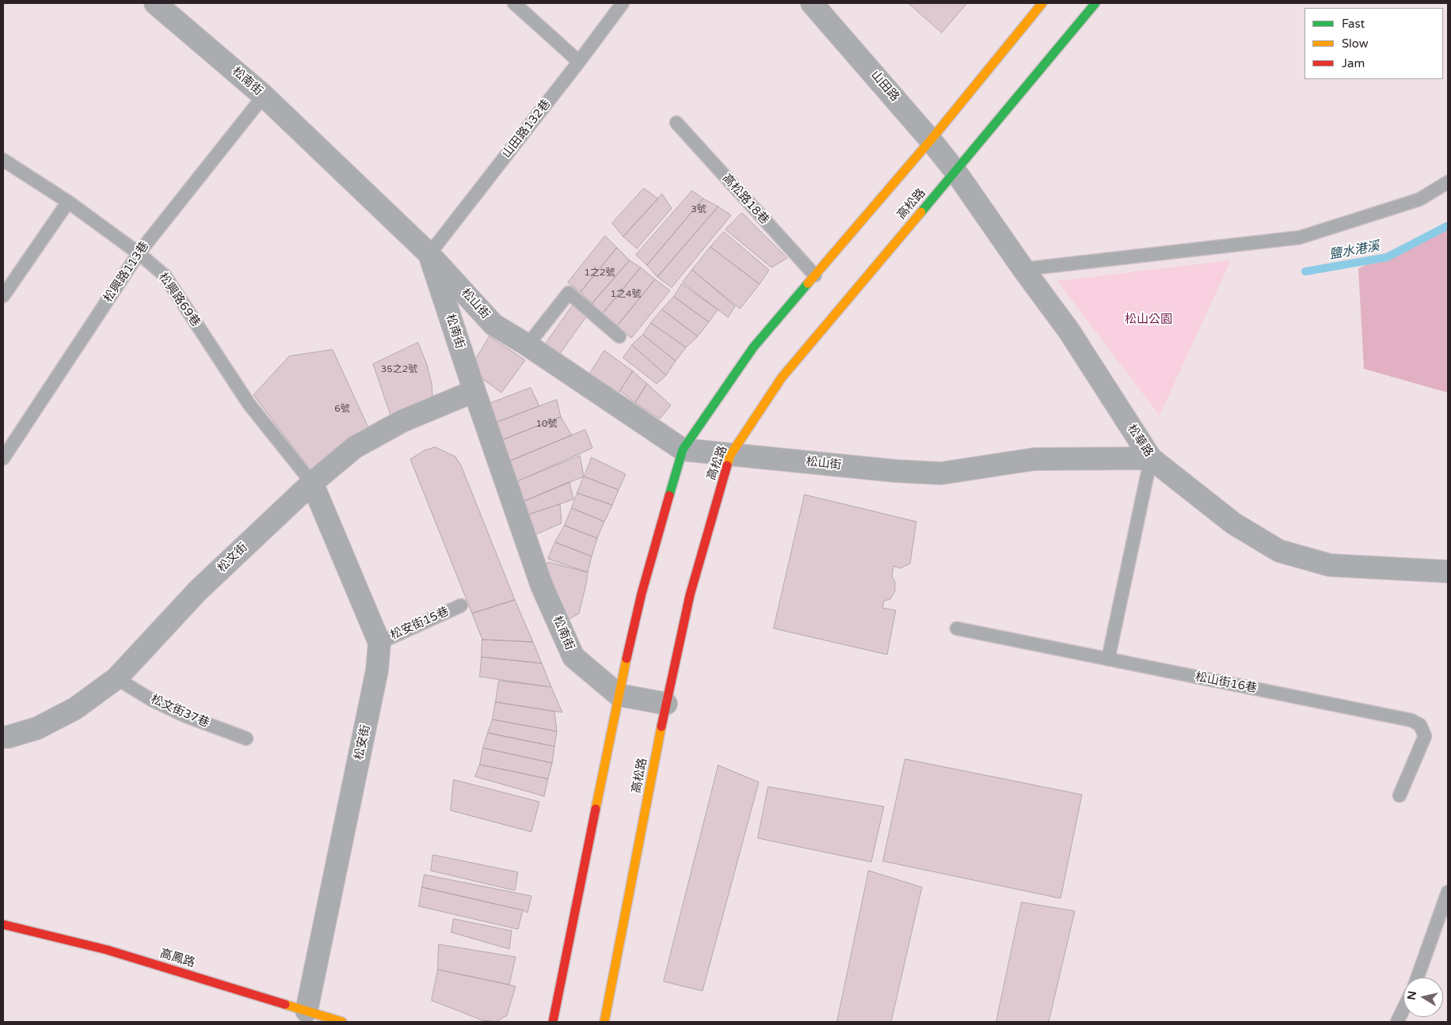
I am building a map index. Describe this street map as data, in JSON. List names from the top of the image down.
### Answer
{
  "streets": {
    "street": [
      "松南街",
      "山田路",
      "高松路",
      "松山街",
      "松華路",
      "松文街",
      "松安街",
      "高鳳路"
    ],
    "lane": [
      "山田路132巷",
      "高松路18巷",
      "松興路113巷",
      "松興路69巷",
      "松安街15巷",
      "松山街16巷",
      "松文街37巷"
    ]
  },
  "crossings": [
    ["松南街", "山田路132巷"],
    ["松南街", "高松路"],
    ["松南街", "松興路113巷"],
    ["松南街", "松山街"],
    ["松南街", "松文街"],
    ["山田路", "高松路"],
    ["山田路", "松華路"],
    ["山田路132巷", "松山街"],
    ["高松路", "松山街"],
    ["高松路", "松華路"],
    ["松興路113巷", "松興路69巷"],
    ["松興路69巷", "松文街"],
    ["松興路69巷", "松安街"],
    ["松山街", "松華路"],
    ["松文街", "松文街37巷"],
    ["松文街", "松安街"],
    ["松安街15巷", "松安街"],
    ["松安街", "高鳳路"]
  ],
  "water": ["鹽水港溪"],
  "parks": ["松山公園"],
  "house_numbers": [
    "3號",
    "1之2號",
    "1之4號",
    "35之2號",
    "6號",
    "10號"
  ],
  "legend": ["Fast", "Slow", "Jam"],
  "north": "left"
}
